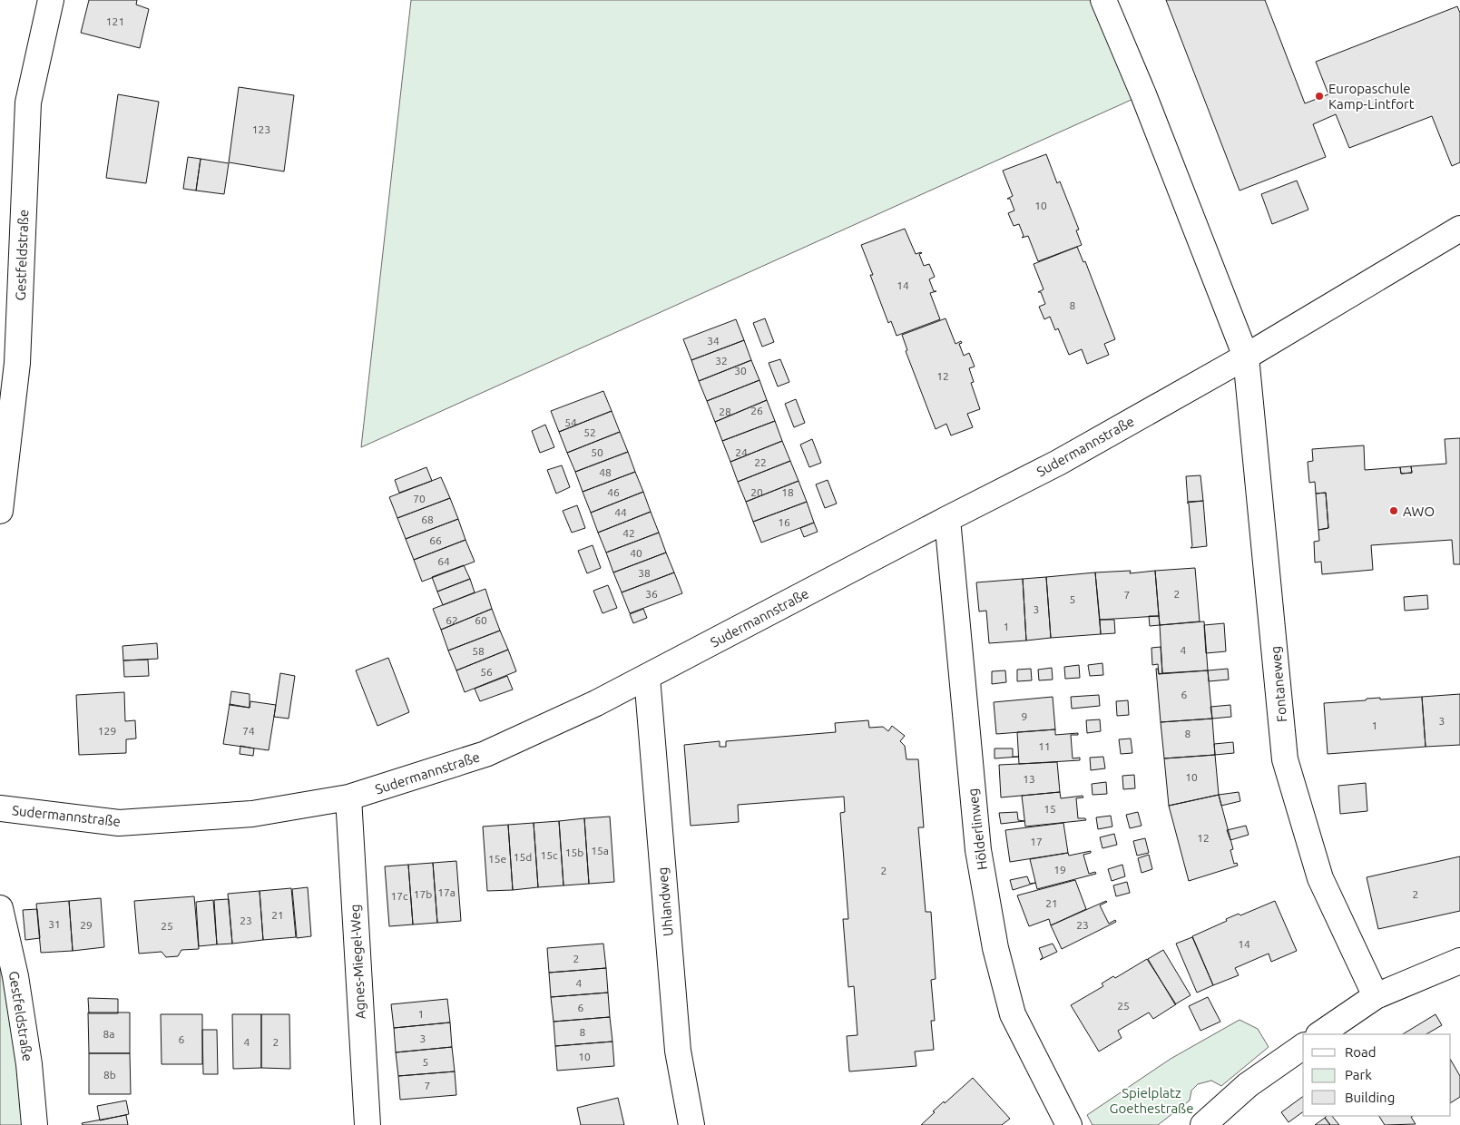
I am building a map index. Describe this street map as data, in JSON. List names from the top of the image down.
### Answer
{
  "streets": {
    "street": [
      "Gestfeldstraße",
      "Sudermannstraße",
      "Fontaneweg",
      "Hölderlinweg",
      "Uhlandweg",
      "Agnes-Miegel-Weg"
    ]
  },
  "crossings": [
    ["Sudermannstraße", "Fontaneweg"],
    ["Sudermannstraße", "Hölderlinweg"],
    ["Sudermannstraße", "Uhlandweg"],
    ["Sudermannstraße", "Agnes-Miegel-Weg"]
  ],
  "parks": ["Spielplatz Goethestraße"],
  "places": ["Europaschule Kamp-Lintfort", "AWO"],
  "house_numbers": [
    "121",
    "123",
    "10",
    "14",
    "8",
    "34",
    "32",
    "30",
    "12",
    "26",
    "28",
    "54",
    "52",
    "50",
    "24",
    "22",
    "48",
    "46",
    "20",
    "18",
    "70",
    "44",
    "68",
    "16",
    "42",
    "66",
    "40",
    "64",
    "38",
    "36",
    "2",
    "7",
    "5",
    "3",
    "62",
    "60",
    "1",
    "4",
    "58",
    "56",
    "6",
    "9",
    "3",
    "1",
    "129",
    "74",
    "8",
    "11",
    "10",
    "13",
    "15",
    "12",
    "17",
    "15a",
    "15b",
    "15c",
    "15d",
    "15e",
    "19",
    "2",
    "17a",
    "17b",
    "2",
    "17c",
    "21",
    "21",
    "23",
    "31",
    "29",
    "23",
    "25",
    "14",
    "2",
    "4",
    "25",
    "6",
    "1",
    "8",
    "8a",
    "3",
    "6",
    "4",
    "2",
    "10",
    "5",
    "8b",
    "7"
  ],
  "legend": ["Road", "Park", "Building"]
}
